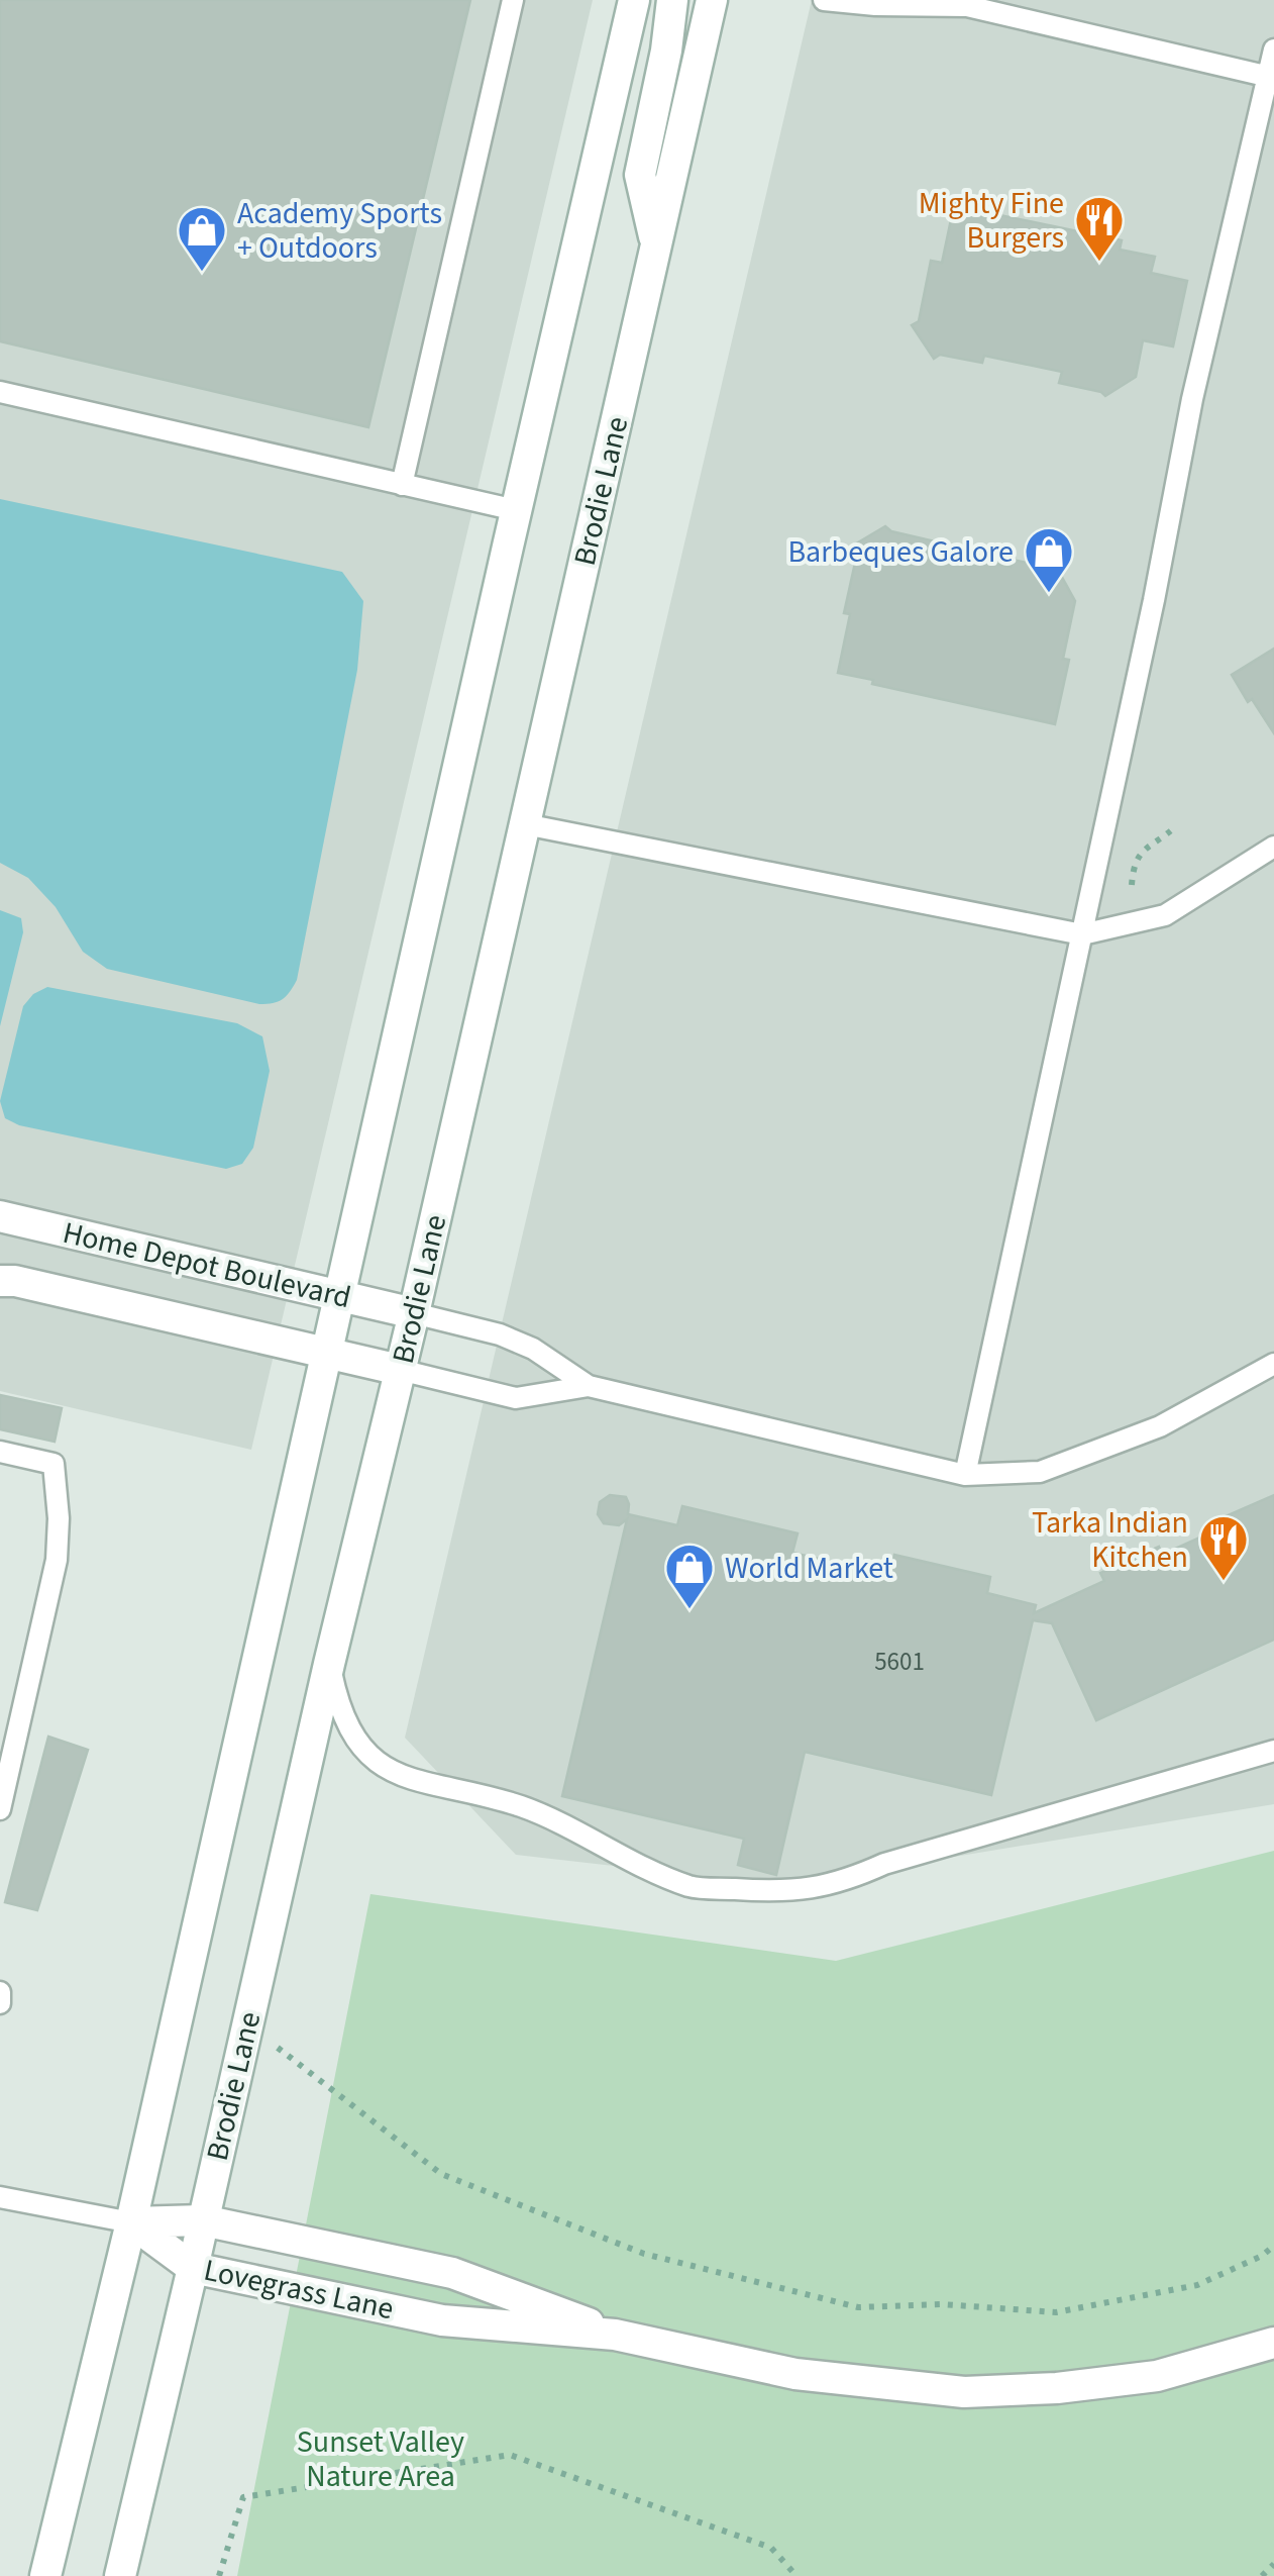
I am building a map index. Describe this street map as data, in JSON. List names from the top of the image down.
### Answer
{
  "streets": {
    "main road": ["Brodie Lane", "Home Depot Boulevard", "Lovegrass Lane"]
  },
  "crossings": [
    ["Brodie Lane", "Home Depot Boulevard"],
    ["Brodie Lane", "Lovegrass Lane"]
  ],
  "parks": ["Sunset Valley Nature Area"],
  "places": {
    "restaurant": ["Mighty Fine Burgers", "Tarka Indian Kitchen"],
    "shop": ["Academy Sports + Outdoors", "Barbeques Galore", "World Market"]
  },
  "house_numbers": ["5601"]
}
